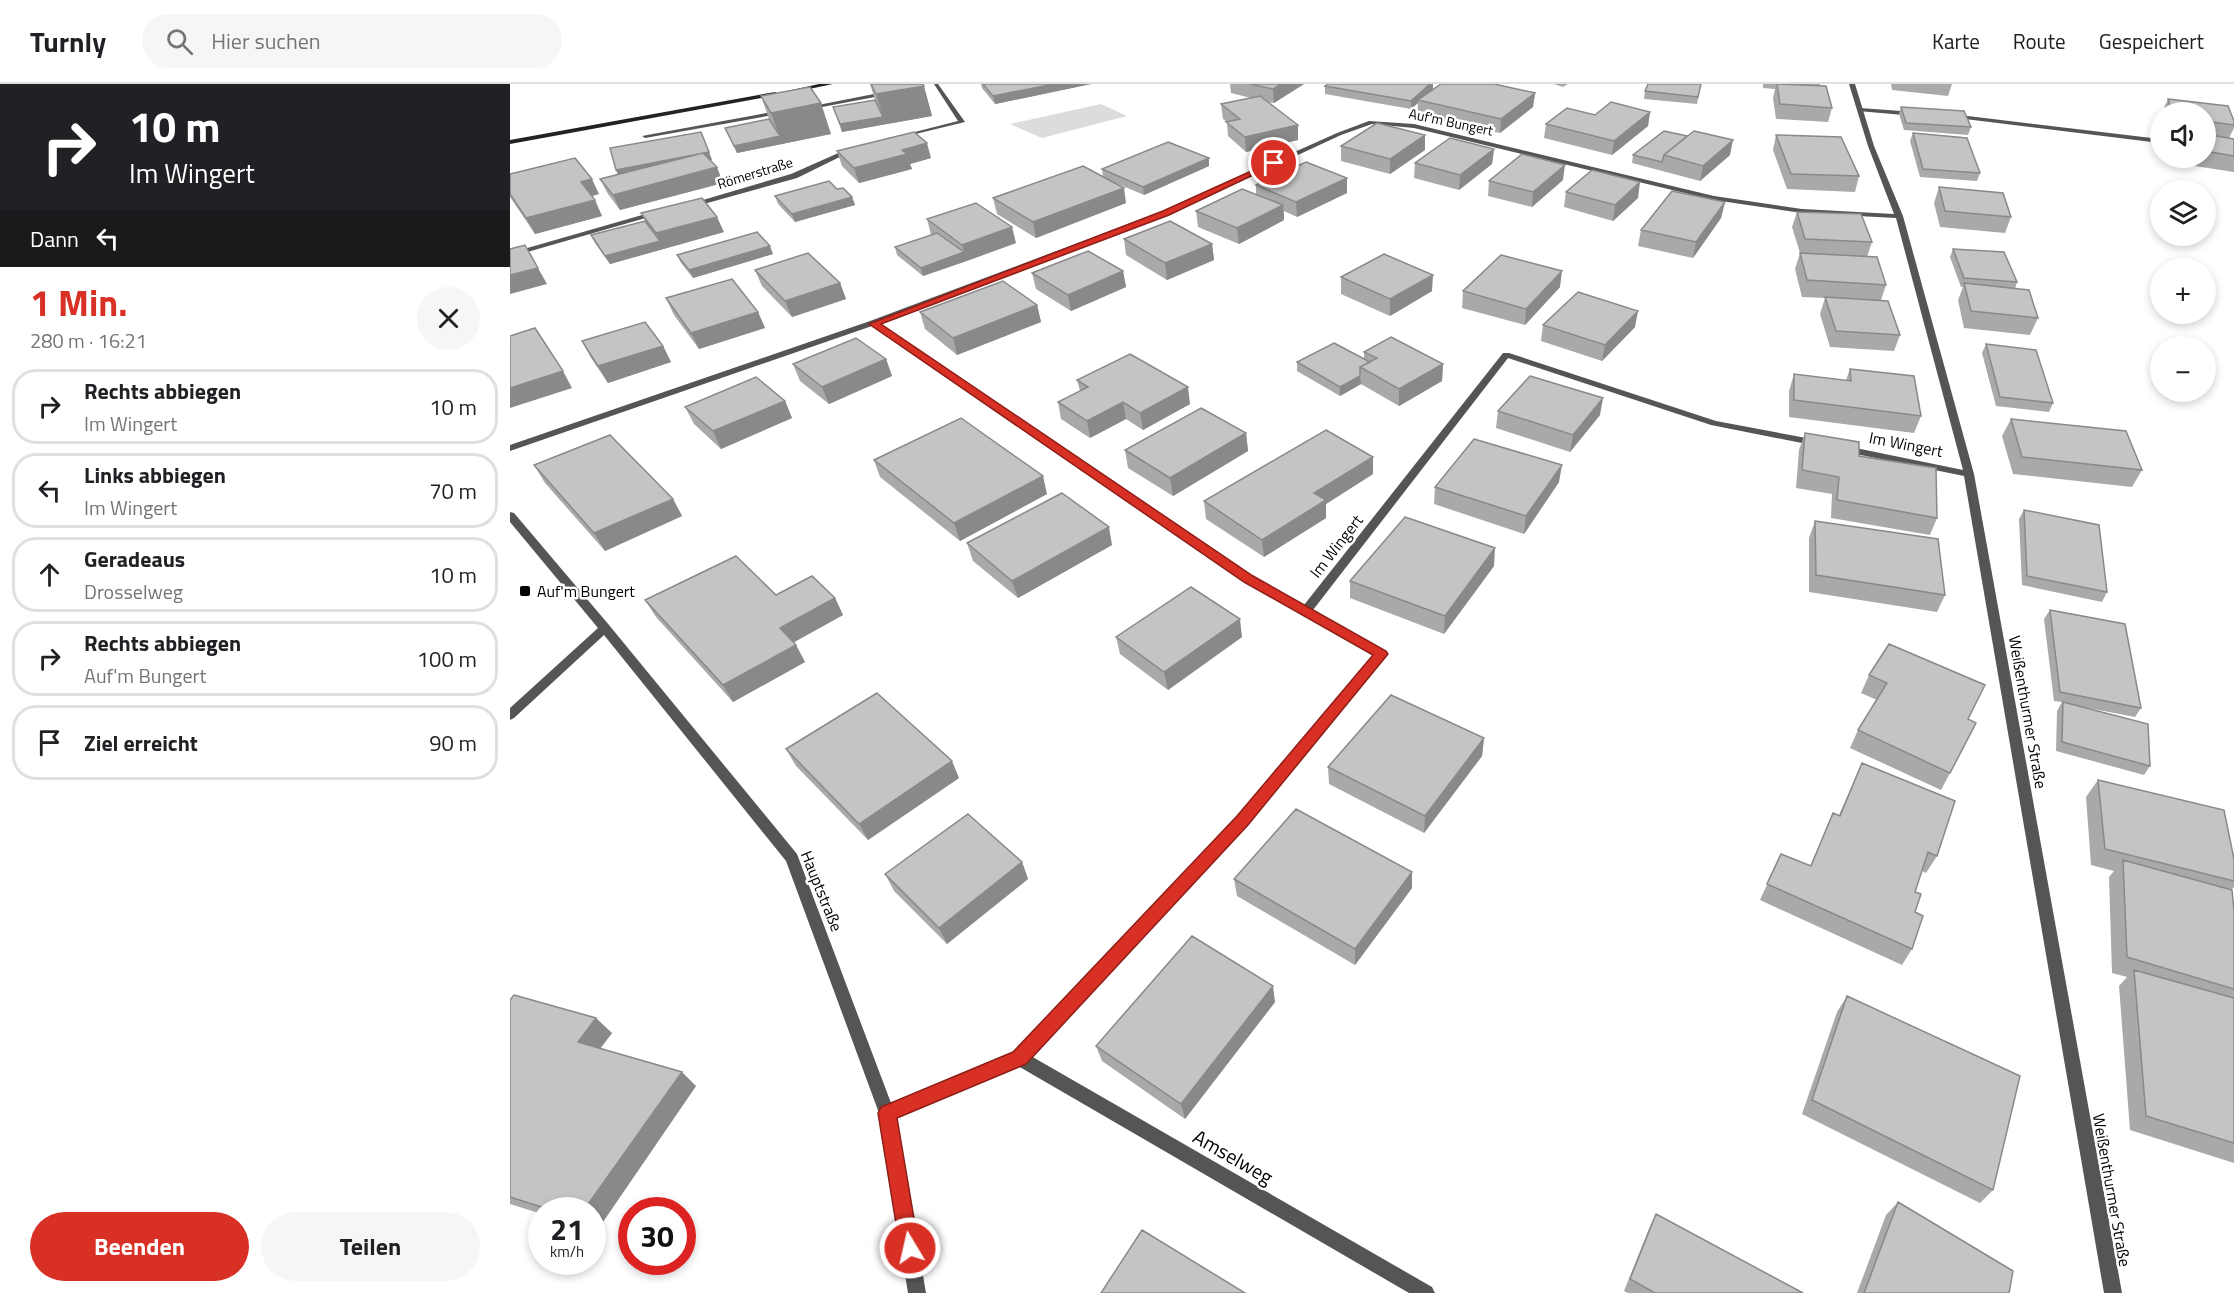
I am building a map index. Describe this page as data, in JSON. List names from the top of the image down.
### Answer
{
  "streets": {
    "street": [
      "Auf'm Bungert",
      "Römerstraße",
      "Im Wingert",
      "Weißenthurmer Straße",
      "Hauptstraße",
      "Amselweg"
    ]
  },
  "crossings": [
    ["Auf'm Bungert", "Weißenthurmer Straße"],
    ["Im Wingert", "Weißenthurmer Straße"]
  ],
  "places": {
    "transit": ["Auf'm Bungert"]
  },
  "page": {
    "header": "Turnly",
    "search": "Hier suchen",
    "nav": ["Karte", "Route", "Gespeichert"],
    "turn": ["10 m", "Im Wingert"],
    "map_buttons": ["+", "−"],
    "then": "Dann",
    "heading": ["1 Min.", "280 m · 16:21"],
    "list": [
      {
        "name": "Rechts abbiegen",
        "note": "Im Wingert",
        "value": "10 m"
      },
      {
        "name": "Links abbiegen",
        "note": "Im Wingert",
        "value": "70 m"
      },
      {
        "name": "Geradeaus",
        "note": "Drosselweg",
        "value": "10 m"
      },
      {
        "name": "Rechts abbiegen",
        "note": "Auf'm Bungert",
        "value": "100 m"
      },
      {
        "name": "Ziel erreicht",
        "value": "90 m"
      }
    ],
    "speed": "21 km/h",
    "limit": "30",
    "buttons": ["Beenden", "Teilen"]
  }
}
